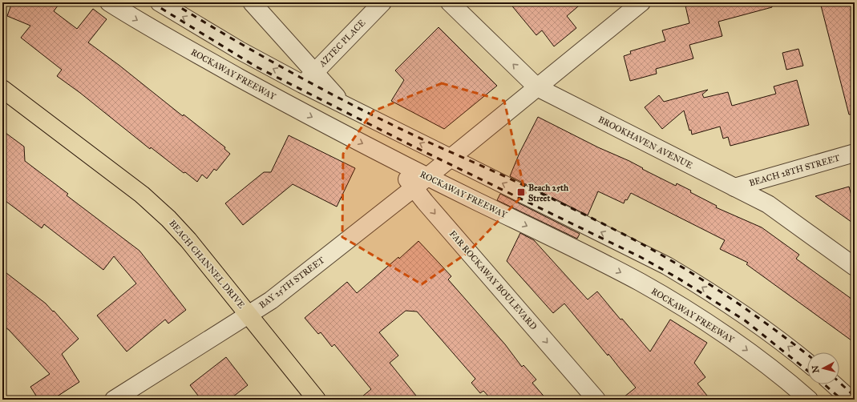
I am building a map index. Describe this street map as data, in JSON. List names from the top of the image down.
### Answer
{
  "streets": {
    "main road": ["BEACH CHANNEL DRIVE"],
    "street": [
      "AZTEC PLACE",
      "ROCKAWAY FREEWAY",
      "BROOKHAVEN AVENUE",
      "BEACH 28TH STREET",
      "FAR ROCKAWAY BOULEVARD",
      "BAY 25TH STREET"
    ]
  },
  "crossings": [
    ["ROCKAWAY FREEWAY", "FAR ROCKAWAY BOULEVARD"],
    ["ROCKAWAY FREEWAY", "BAY 25TH STREET"],
    ["BROOKHAVEN AVENUE", "BEACH 28TH STREET"],
    ["BEACH CHANNEL DRIVE", "BAY 25TH STREET"],
    ["FAR ROCKAWAY BOULEVARD", "BAY 25TH STREET"]
  ],
  "places": {
    "transit": ["Beach 25th Street"]
  },
  "north": "left"
}
